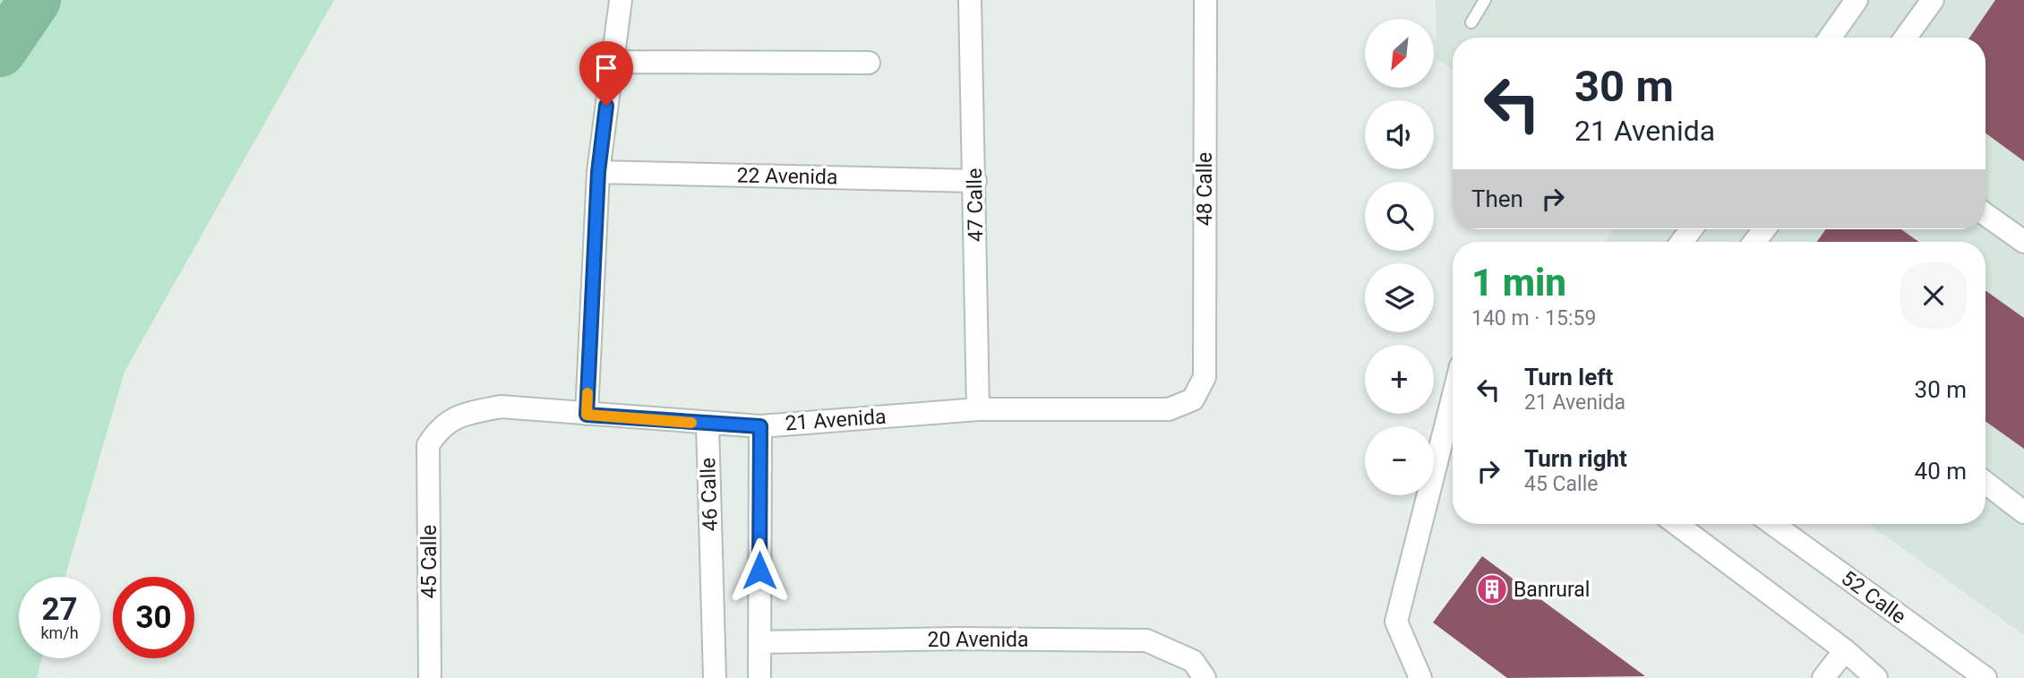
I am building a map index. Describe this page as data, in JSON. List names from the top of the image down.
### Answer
{
  "streets": {
    "street": [
      "22 Avenida",
      "48 Calle",
      "47 Calle",
      "21 Avenida",
      "46 Calle",
      "45 Calle",
      "52 Calle",
      "20 Avenida"
    ]
  },
  "crossings": [
    ["22 Avenida", "47 Calle"],
    ["48 Calle", "21 Avenida"],
    ["47 Calle", "21 Avenida"],
    ["21 Avenida", "46 Calle"],
    ["21 Avenida", "45 Calle"]
  ],
  "places": {
    "building": ["Banrural"]
  },
  "north": "bottom left",
  "page": {
    "map_buttons": ["+", "−"],
    "turn": ["30 m", "21 Avenida"],
    "then": "Then",
    "heading": ["1 min", "140 m · 15:59"],
    "list": [
      {
        "name": "Turn left",
        "note": "21 Avenida",
        "value": "30 m"
      },
      {
        "name": "Turn right",
        "note": "45 Calle",
        "value": "40 m"
      }
    ],
    "speed": "27 km/h",
    "limit": "30"
  }
}
